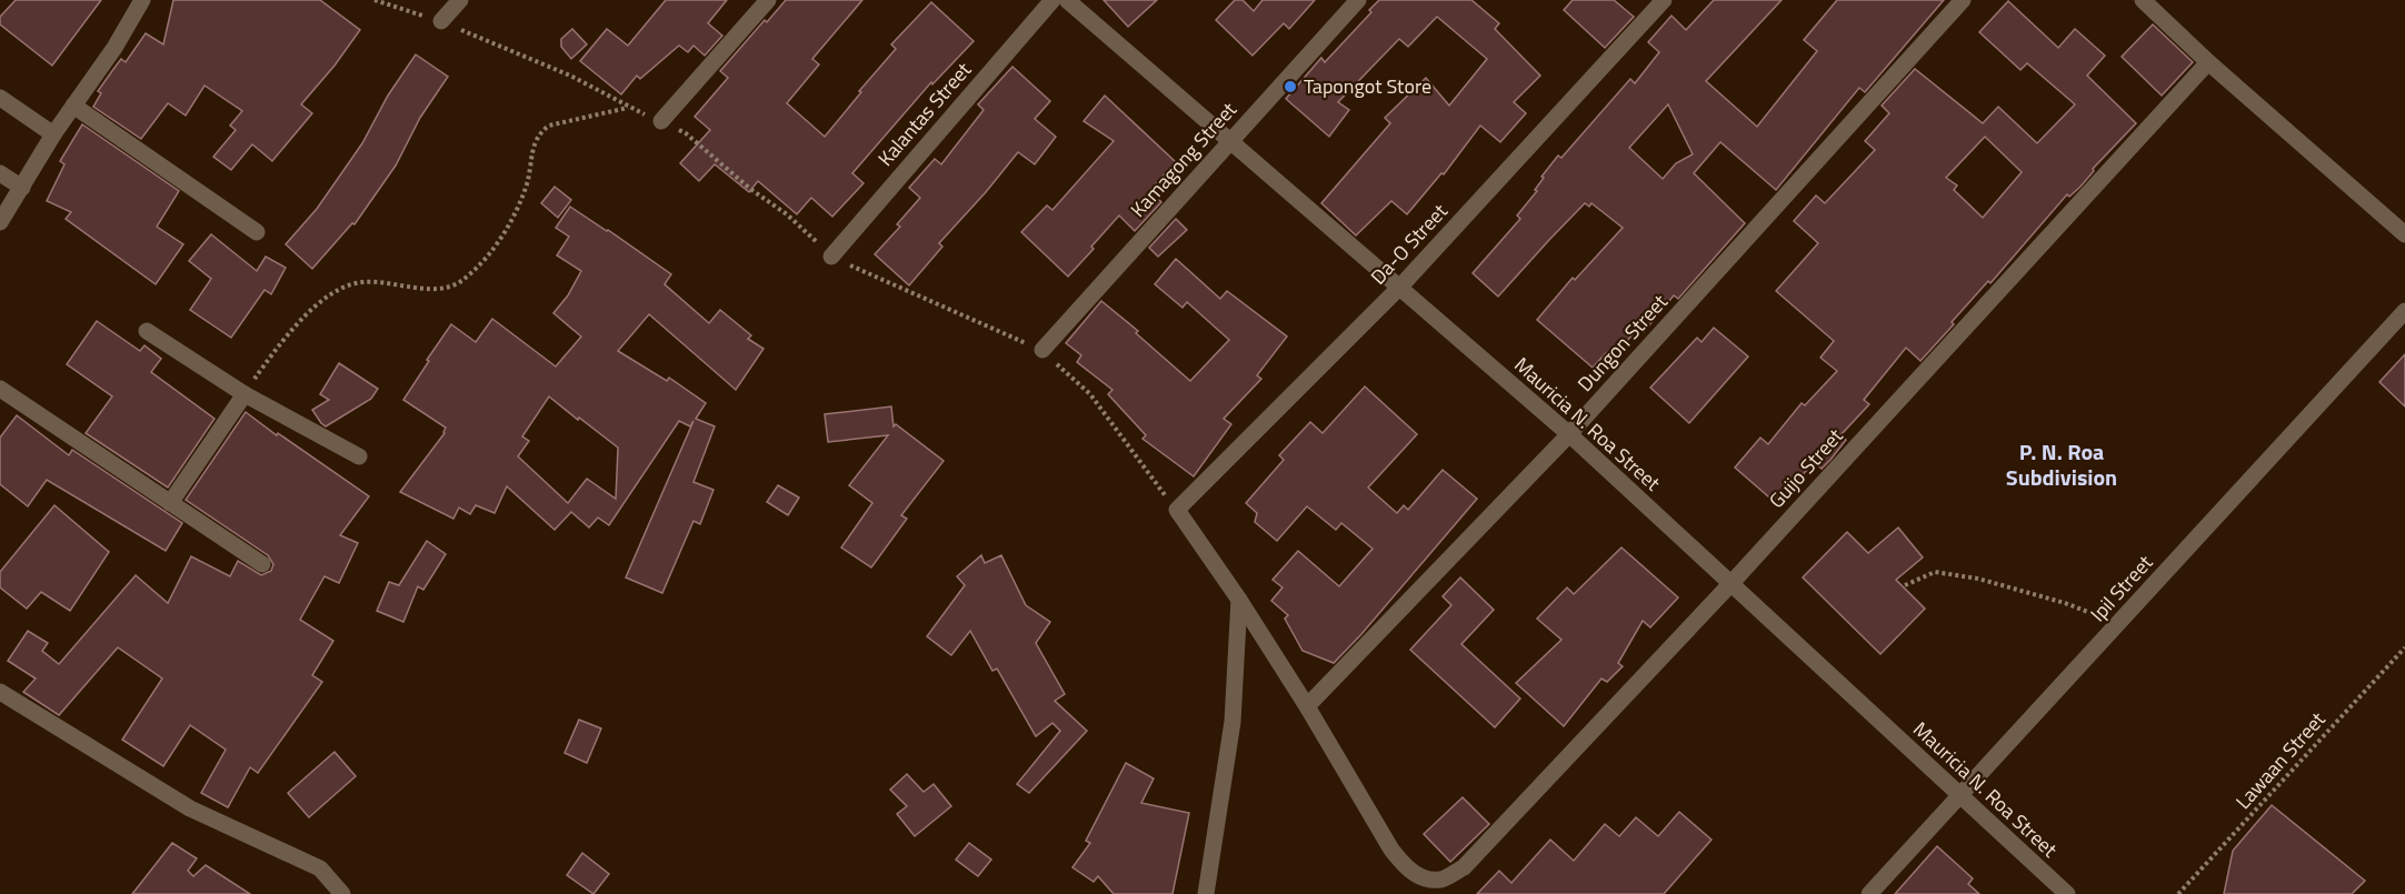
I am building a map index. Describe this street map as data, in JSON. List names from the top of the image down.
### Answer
{
  "streets": {
    "street": [
      "Kalantas Street",
      "Kamagong Street",
      "Da-O Street",
      "Dungon Street",
      "Mauricia N. Roa Street",
      "Guijo Street",
      "Ipil Street"
    ],
    "path": ["Lawaan Street"]
  },
  "crossings": [
    ["Kamagong Street", "Mauricia N. Roa Street"],
    ["Da-O Street", "Mauricia N. Roa Street"],
    ["Dungon Street", "Mauricia N. Roa Street"],
    ["Dungon Street", "Guijo Street"],
    ["Mauricia N. Roa Street", "Guijo Street"],
    ["Mauricia N. Roa Street", "Ipil Street"]
  ],
  "districts": ["P. N. Roa Subdivision"],
  "places": ["Tapongot Store"]
}
